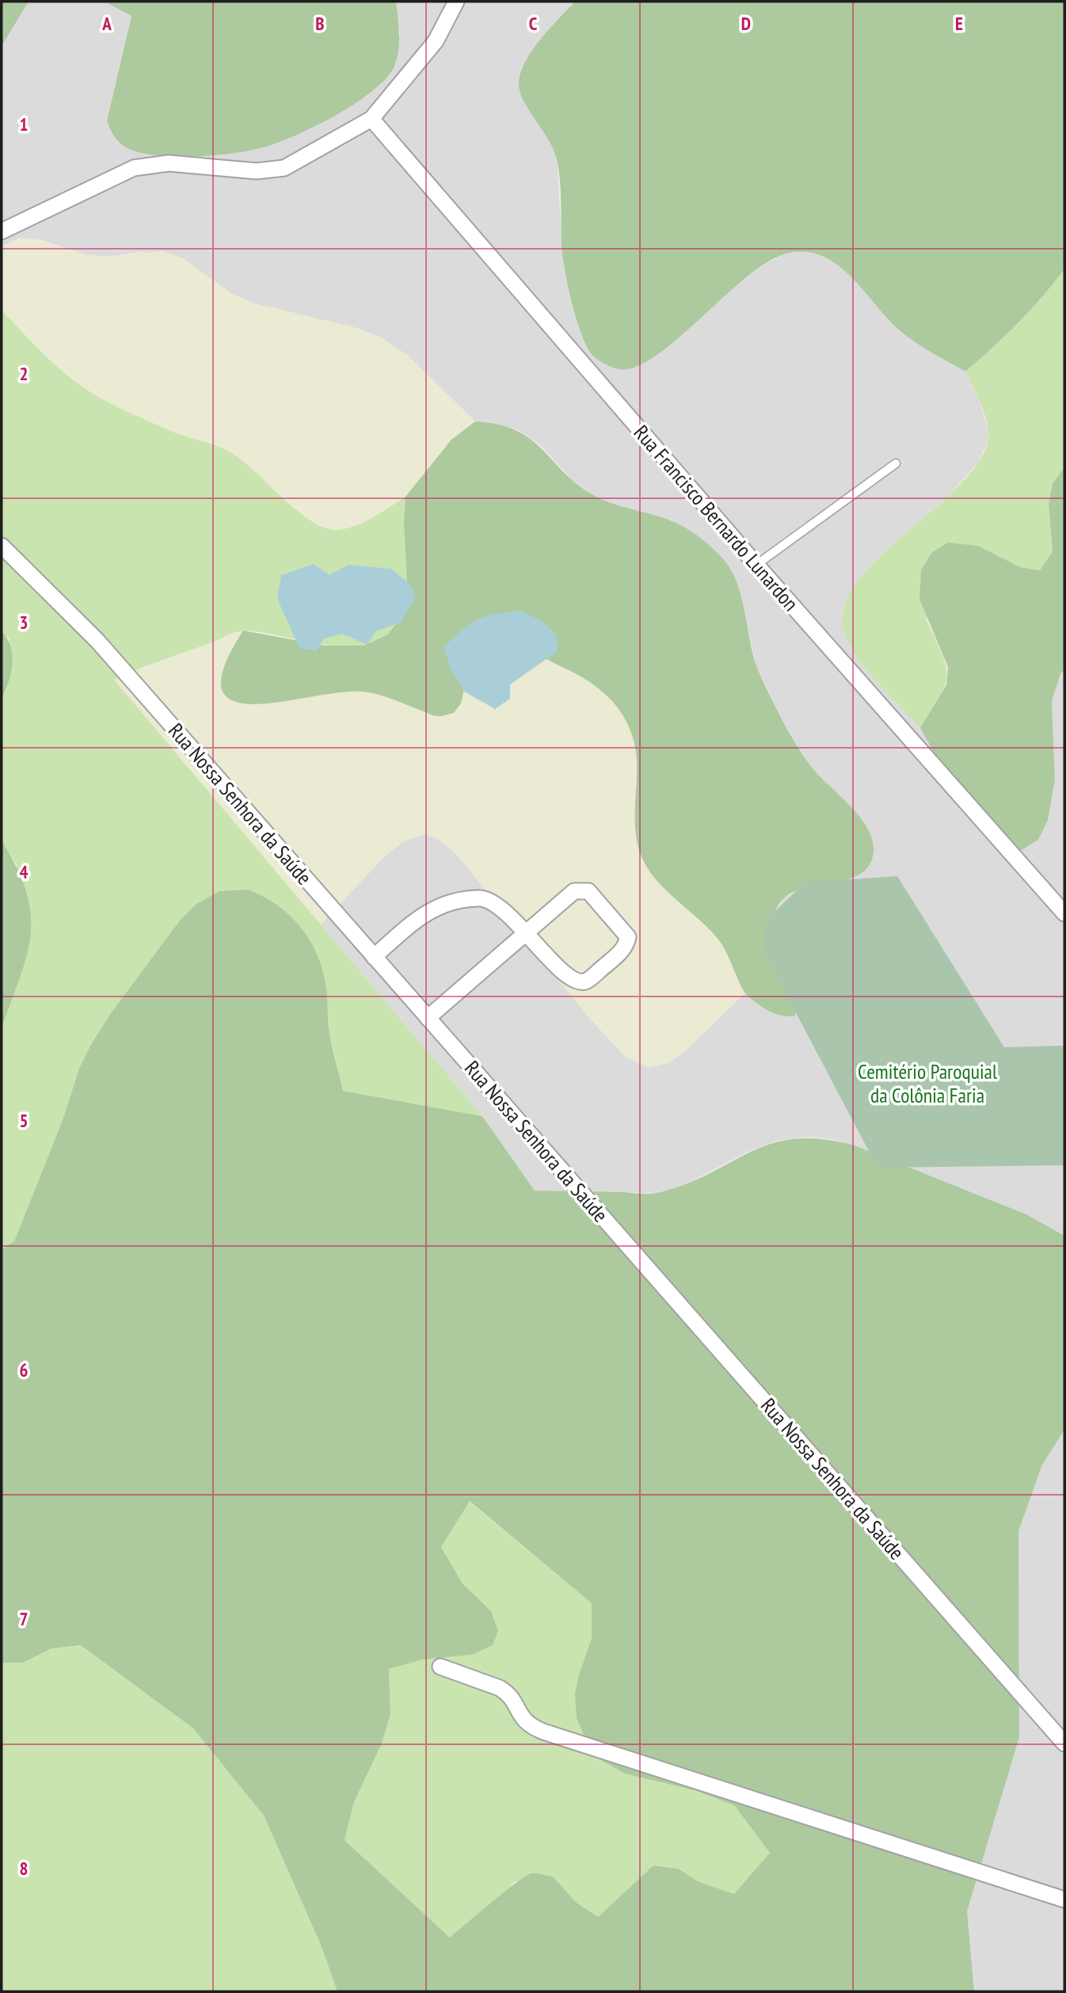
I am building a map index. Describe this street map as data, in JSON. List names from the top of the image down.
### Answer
{
  "streets": {
    "street": ["Rua Francisco Bernardo Lunardon", "Rua Nossa Senhora da Saúde"]
  },
  "parks": ["Cemitério Paroquial da Colônia Faria"],
  "grid": {
    "columns": [
      "A",
      "B",
      "C",
      "D",
      "E"
    ],
    "rows": [
      "1",
      "2",
      "3",
      "4",
      "5",
      "6",
      "7",
      "8"
    ]
  }
}
